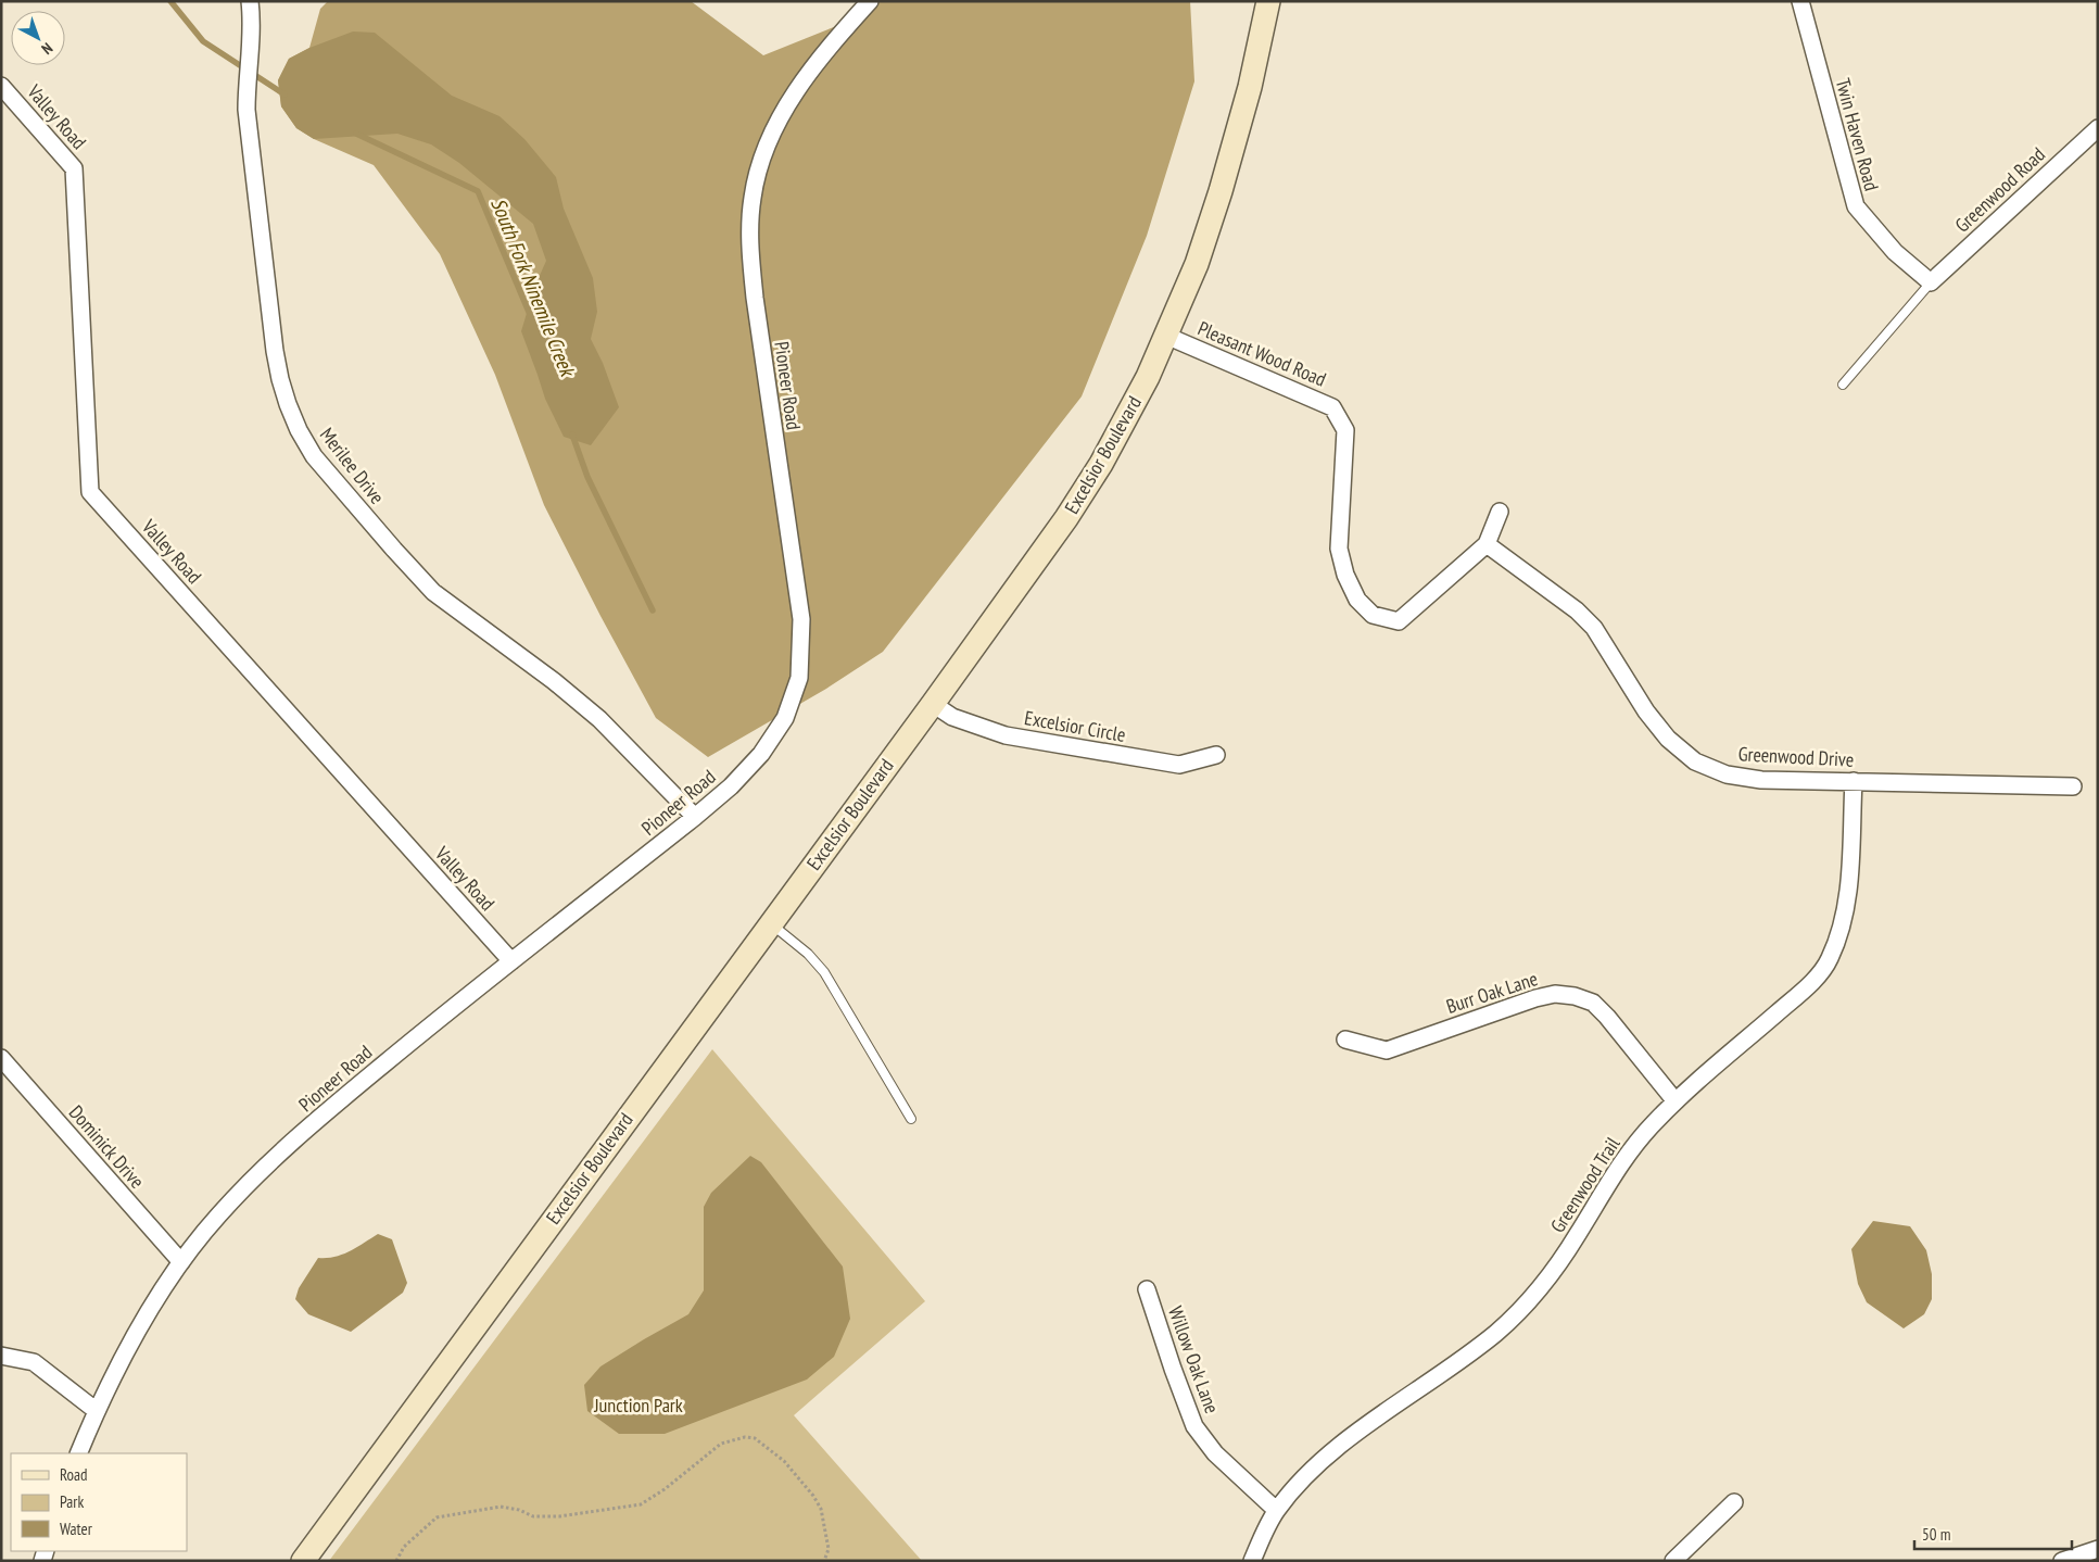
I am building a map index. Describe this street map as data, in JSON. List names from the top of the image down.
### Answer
{
  "streets": {
    "main road": ["Excelsior Boulevard"],
    "street": [
      "Valley Road",
      "Twin Haven Road",
      "Greenwood Road",
      "Pleasant Wood Road",
      "Pioneer Road",
      "Merilee Drive",
      "Excelsior Circle",
      "Greenwood Drive",
      "Burr Oak Lane",
      "Dominick Drive",
      "Greenwood Trail",
      "Willow Oak Lane"
    ]
  },
  "crossings": [
    ["Valley Road", "Pioneer Road"],
    ["Twin Haven Road", "Greenwood Road"],
    ["Pleasant Wood Road", "Excelsior Boulevard"],
    ["Pleasant Wood Road", "Greenwood Drive"],
    ["Pioneer Road", "Merilee Drive"],
    ["Pioneer Road", "Dominick Drive"],
    ["Excelsior Boulevard", "Excelsior Circle"],
    ["Greenwood Drive", "Greenwood Trail"],
    ["Burr Oak Lane", "Greenwood Trail"],
    ["Greenwood Trail", "Willow Oak Lane"]
  ],
  "water": ["South Fork Ninemile Creek"],
  "parks": ["Junction Park"],
  "legend": ["Road", "Park", "Water"],
  "scale_bar": "50 m",
  "north": "bottom right"
}
